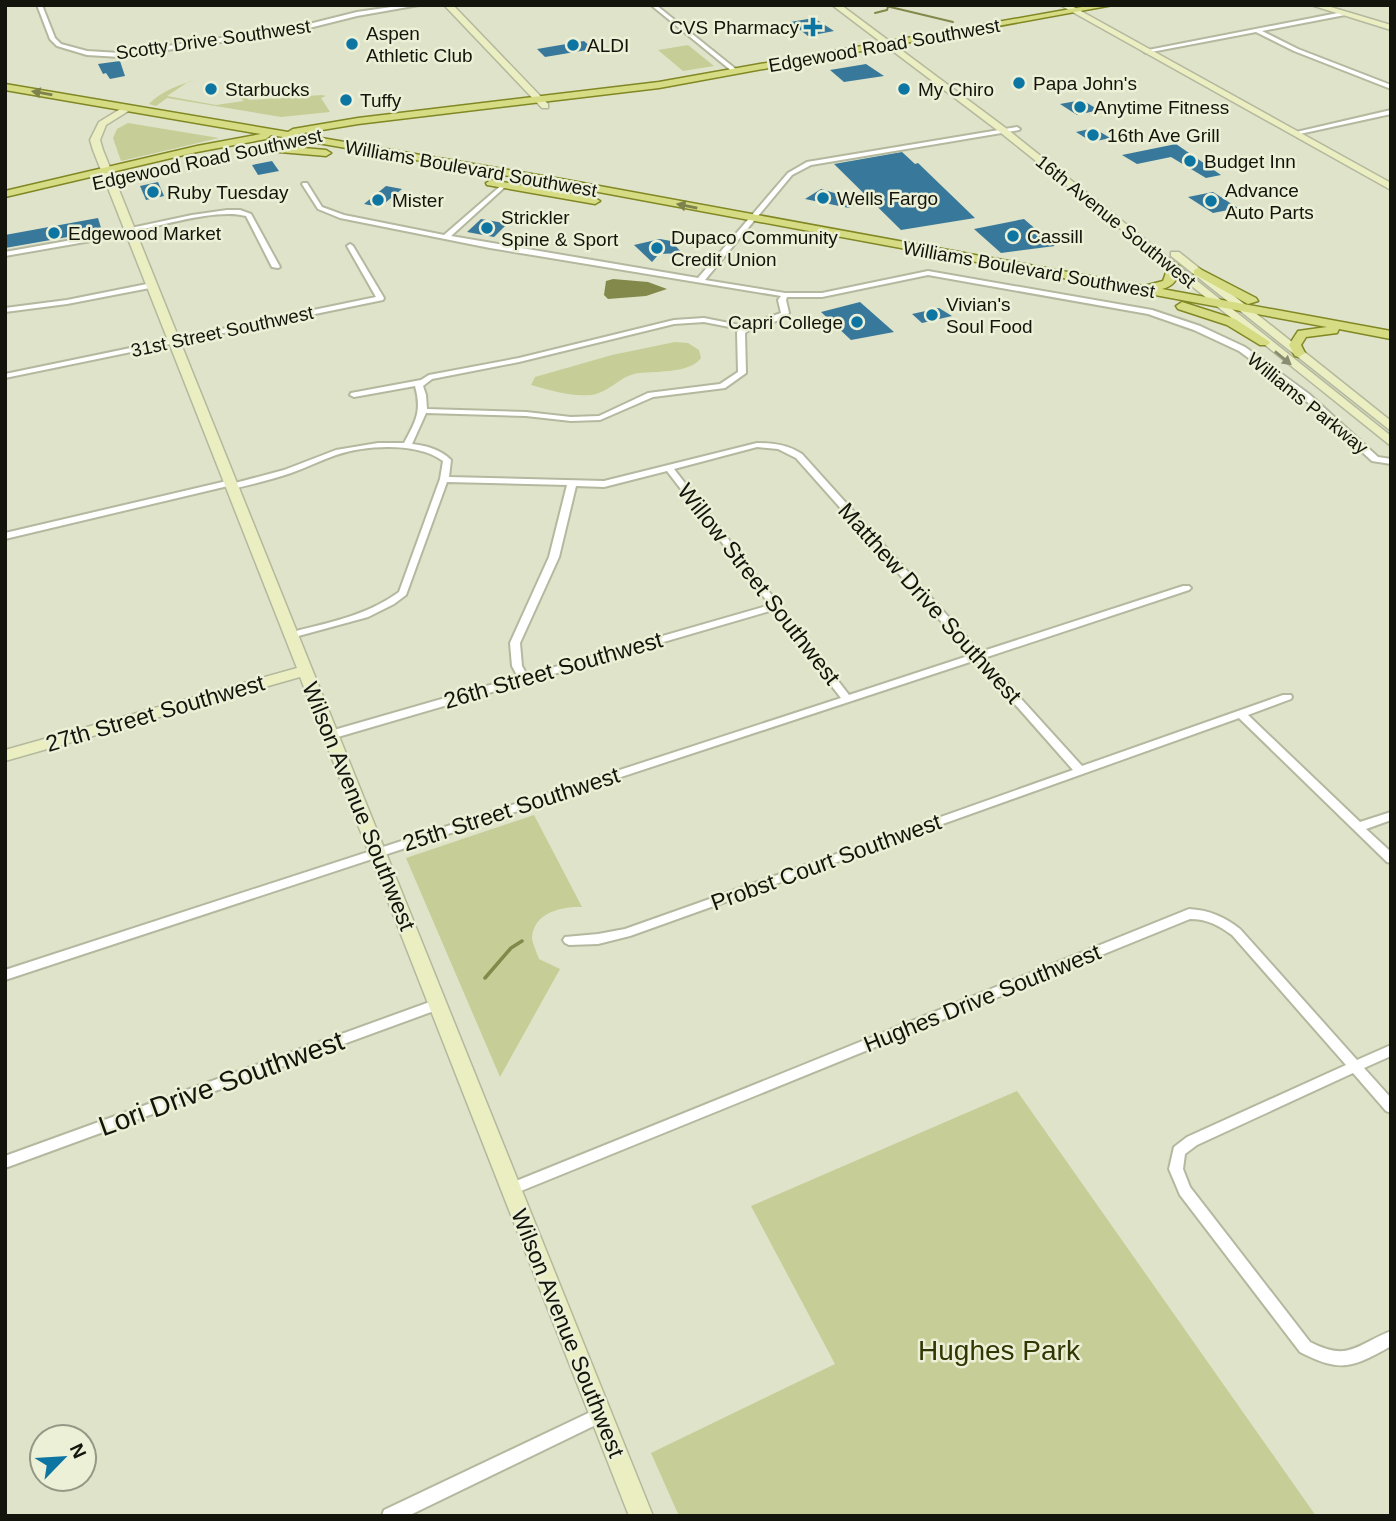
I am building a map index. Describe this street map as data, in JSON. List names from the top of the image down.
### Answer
{
  "streets": {
    "main road": [
      "Edgewood Road Southwest",
      "Williams Boulevard Southwest",
      "16th Avenue Southwest",
      "27th Street Southwest",
      "Wilson Avenue Southwest"
    ],
    "street": [
      "Scotty Drive Southwest",
      "31st Street Southwest",
      "Williams Parkway",
      "Willow Street Southwest",
      "Matthew Drive Southwest",
      "26th Street Southwest",
      "25th Street Southwest",
      "Probst Court Southwest",
      "Hughes Drive Southwest",
      "Lori Drive Southwest"
    ]
  },
  "crossings": [
    ["Edgewood Road Southwest", "Williams Boulevard Southwest"],
    ["Edgewood Road Southwest", "16th Avenue Southwest"],
    ["Edgewood Road Southwest", "Wilson Avenue Southwest"],
    ["Williams Boulevard Southwest", "16th Avenue Southwest"],
    ["Williams Boulevard Southwest", "Wilson Avenue Southwest"],
    ["31st Street Southwest", "Wilson Avenue Southwest"],
    ["Willow Street Southwest", "Matthew Drive Southwest"],
    ["Willow Street Southwest", "26th Street Southwest"],
    ["Willow Street Southwest", "25th Street Southwest"],
    ["Matthew Drive Southwest", "25th Street Southwest"],
    ["Matthew Drive Southwest", "Probst Court Southwest"],
    ["26th Street Southwest", "Wilson Avenue Southwest"],
    ["27th Street Southwest", "Wilson Avenue Southwest"],
    ["Wilson Avenue Southwest", "25th Street Southwest"],
    ["Wilson Avenue Southwest", "Hughes Drive Southwest"],
    ["Wilson Avenue Southwest", "Lori Drive Southwest"]
  ],
  "parks": ["Hughes Park"],
  "places": {
    "health": ["CVS Pharmacy"],
    "other": [
      "Aspen Athletic Club",
      "ALDI",
      "Papa John's",
      "Starbucks",
      "My Chiro",
      "Tuffy",
      "Anytime Fitness",
      "16th Ave Grill",
      "Budget Inn",
      "Ruby Tuesday",
      "Wells Fargo",
      "Mister",
      "Advance Auto Parts",
      "Strickler Spine & Sport",
      "Edgewood Market",
      "Cassill",
      "Dupaco Community Credit Union",
      "Vivian's Soul Food",
      "Capri College"
    ]
  },
  "north": "top right"
}
